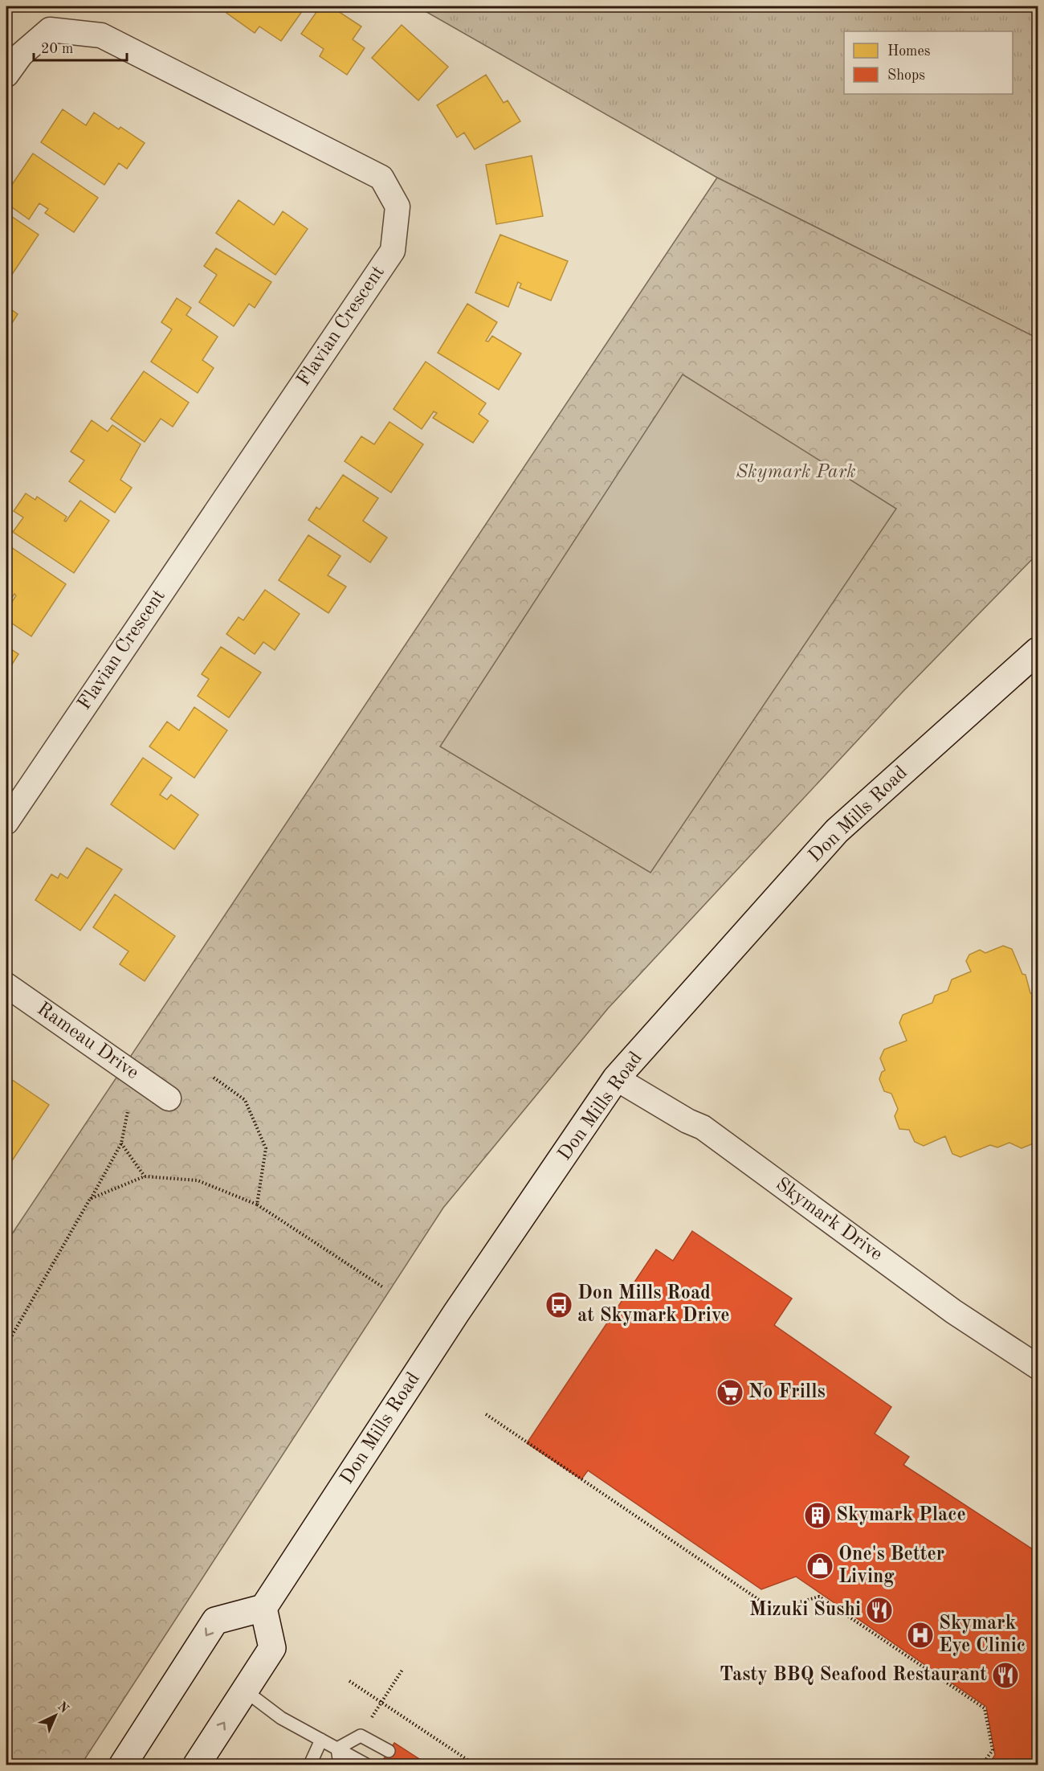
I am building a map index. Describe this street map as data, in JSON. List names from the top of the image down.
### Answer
{
  "streets": {
    "main road": ["Don Mills Road"],
    "street": ["Flavian Crescent", "Rameau Drive", "Skymark Drive"]
  },
  "crossings": [
    ["Don Mills Road", "Skymark Drive"]
  ],
  "parks": ["Skymark Park"],
  "places": {
    "bus stop": ["Don Mills Road at Skymark Drive"],
    "supermarket": ["No Frills"],
    "building": ["Skymark Place"],
    "shop": ["One's Better Living"],
    "restaurant": ["Mizuki Sushi", "Tasty BBQ Seafood Restaurant"],
    "hospital": ["Skymark Eye Clinic"]
  },
  "legend": ["Homes", "Shops"],
  "scale_bar": "20 m",
  "north": "top right"
}
